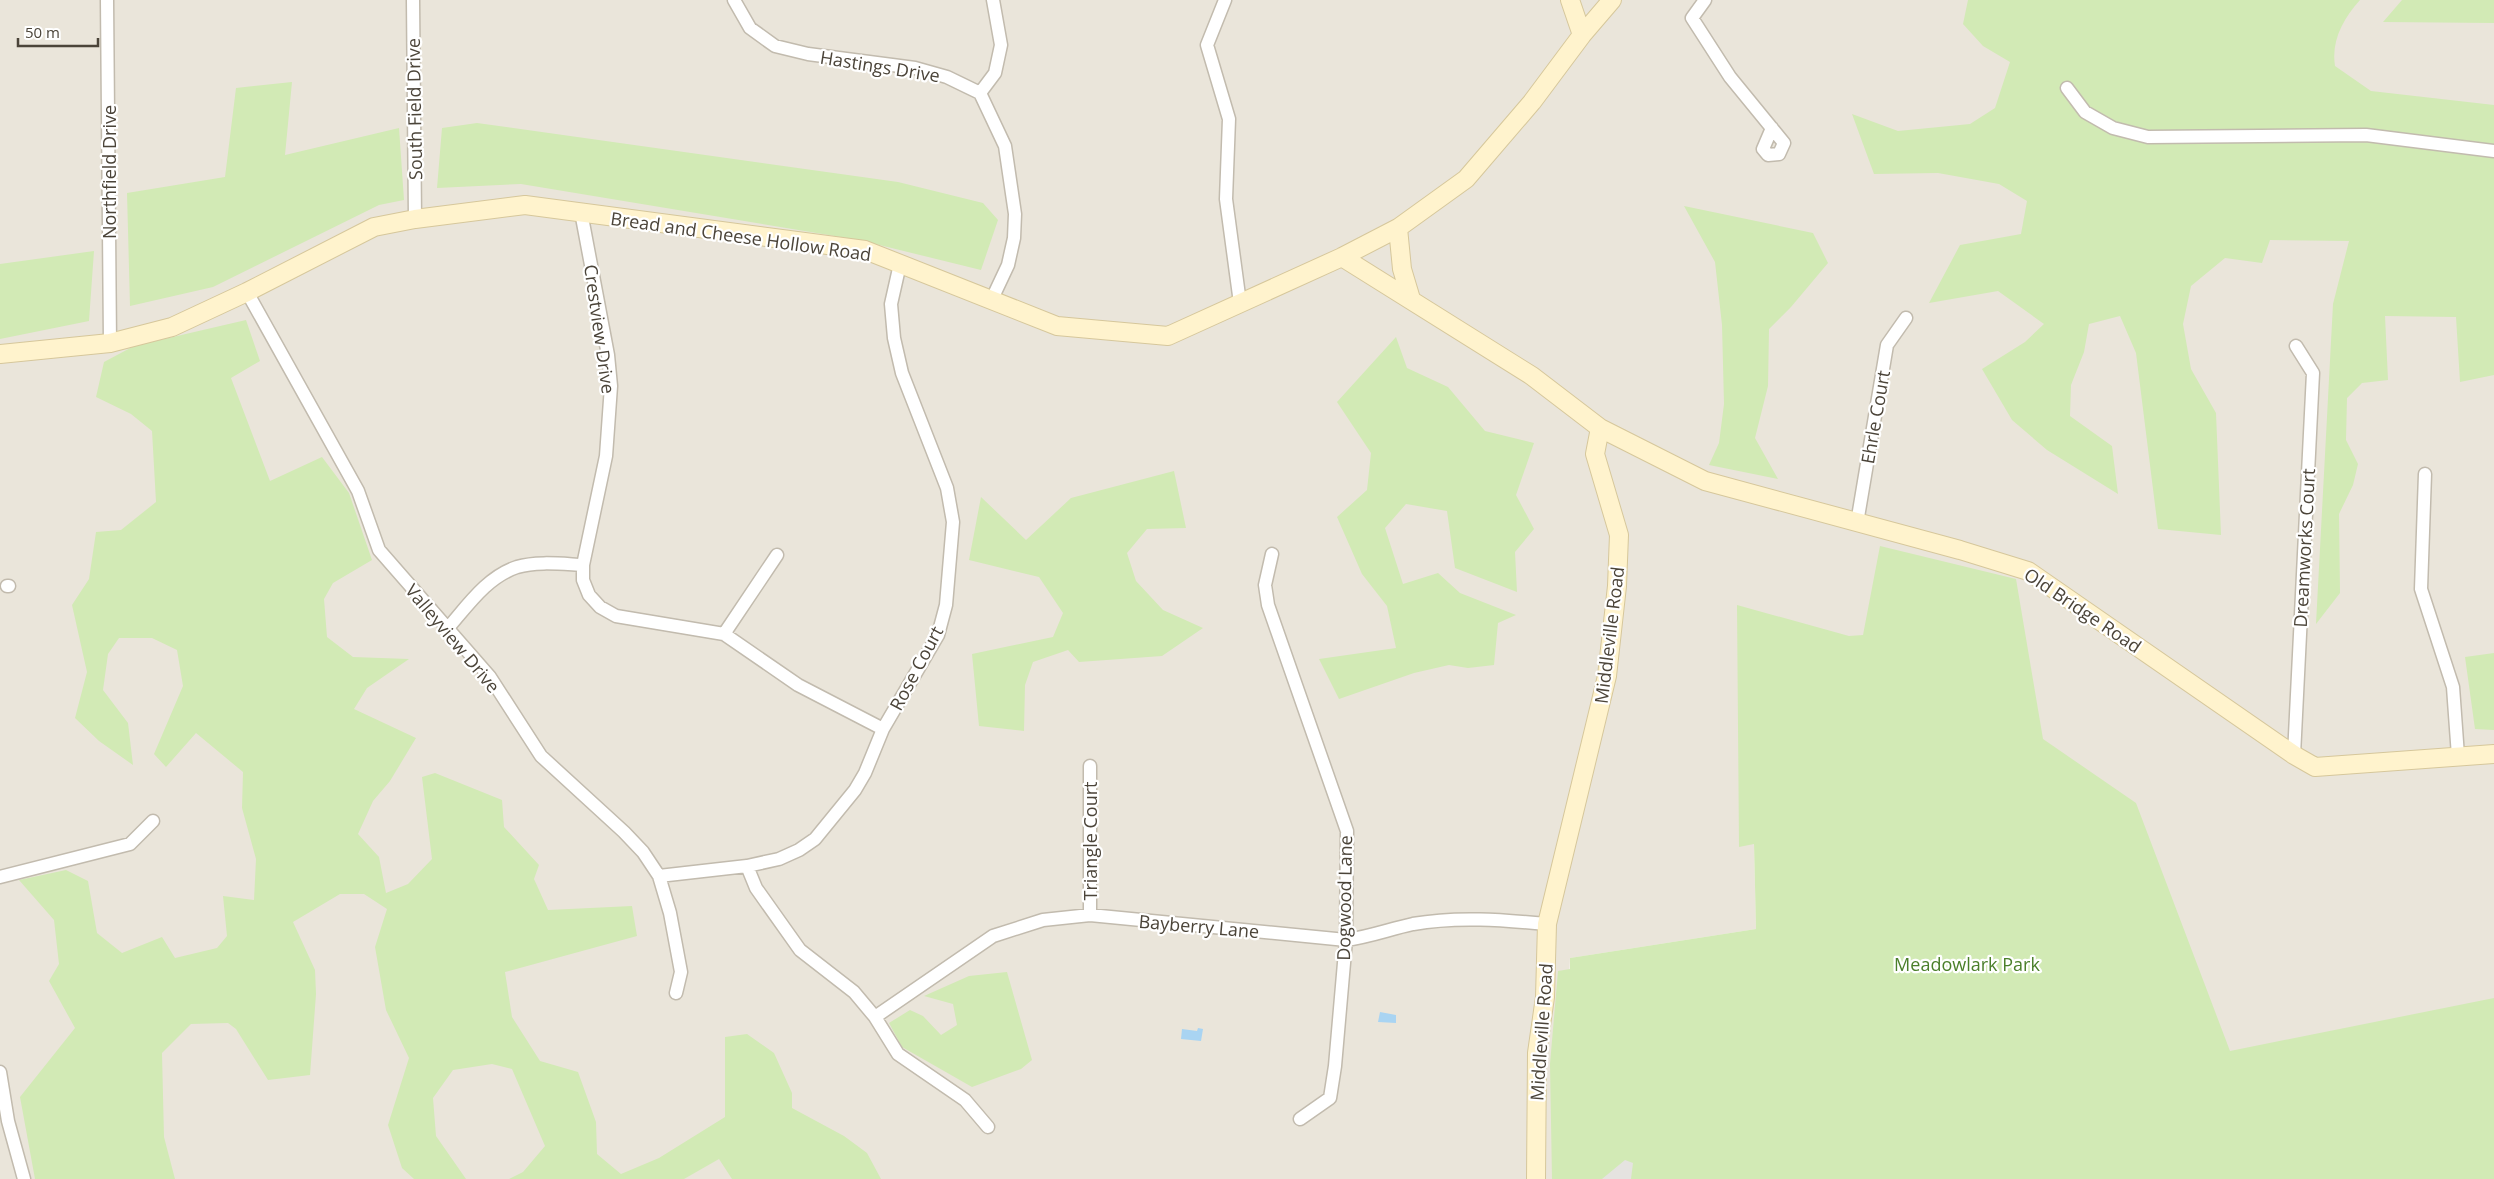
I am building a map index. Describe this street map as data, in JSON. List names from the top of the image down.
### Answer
{
  "streets": {
    "street": [
      "Hastings Drive",
      "South Field Drive",
      "Northfield Drive",
      "Bread and Cheese Hollow Road",
      "Crestview Drive",
      "Ehrle Court",
      "Dreamworks Court",
      "Old Bridge Road",
      "Middleville Road",
      "Valleyview Drive",
      "Rose Court",
      "Triangle Court",
      "Dogwood Lane",
      "Bayberry Lane"
    ]
  },
  "crossings": [
    ["South Field Drive", "Bread and Cheese Hollow Road"],
    ["Northfield Drive", "Bread and Cheese Hollow Road"],
    ["Bread and Cheese Hollow Road", "Crestview Drive"],
    ["Bread and Cheese Hollow Road", "Valleyview Drive"],
    ["Bread and Cheese Hollow Road", "Rose Court"],
    ["Ehrle Court", "Old Bridge Road"],
    ["Dreamworks Court", "Old Bridge Road"],
    ["Old Bridge Road", "Middleville Road"],
    ["Middleville Road", "Bayberry Lane"],
    ["Valleyview Drive", "Rose Court"],
    ["Triangle Court", "Bayberry Lane"],
    ["Dogwood Lane", "Bayberry Lane"]
  ],
  "parks": ["Meadowlark Park"],
  "scale_bar": "50 m"
}
